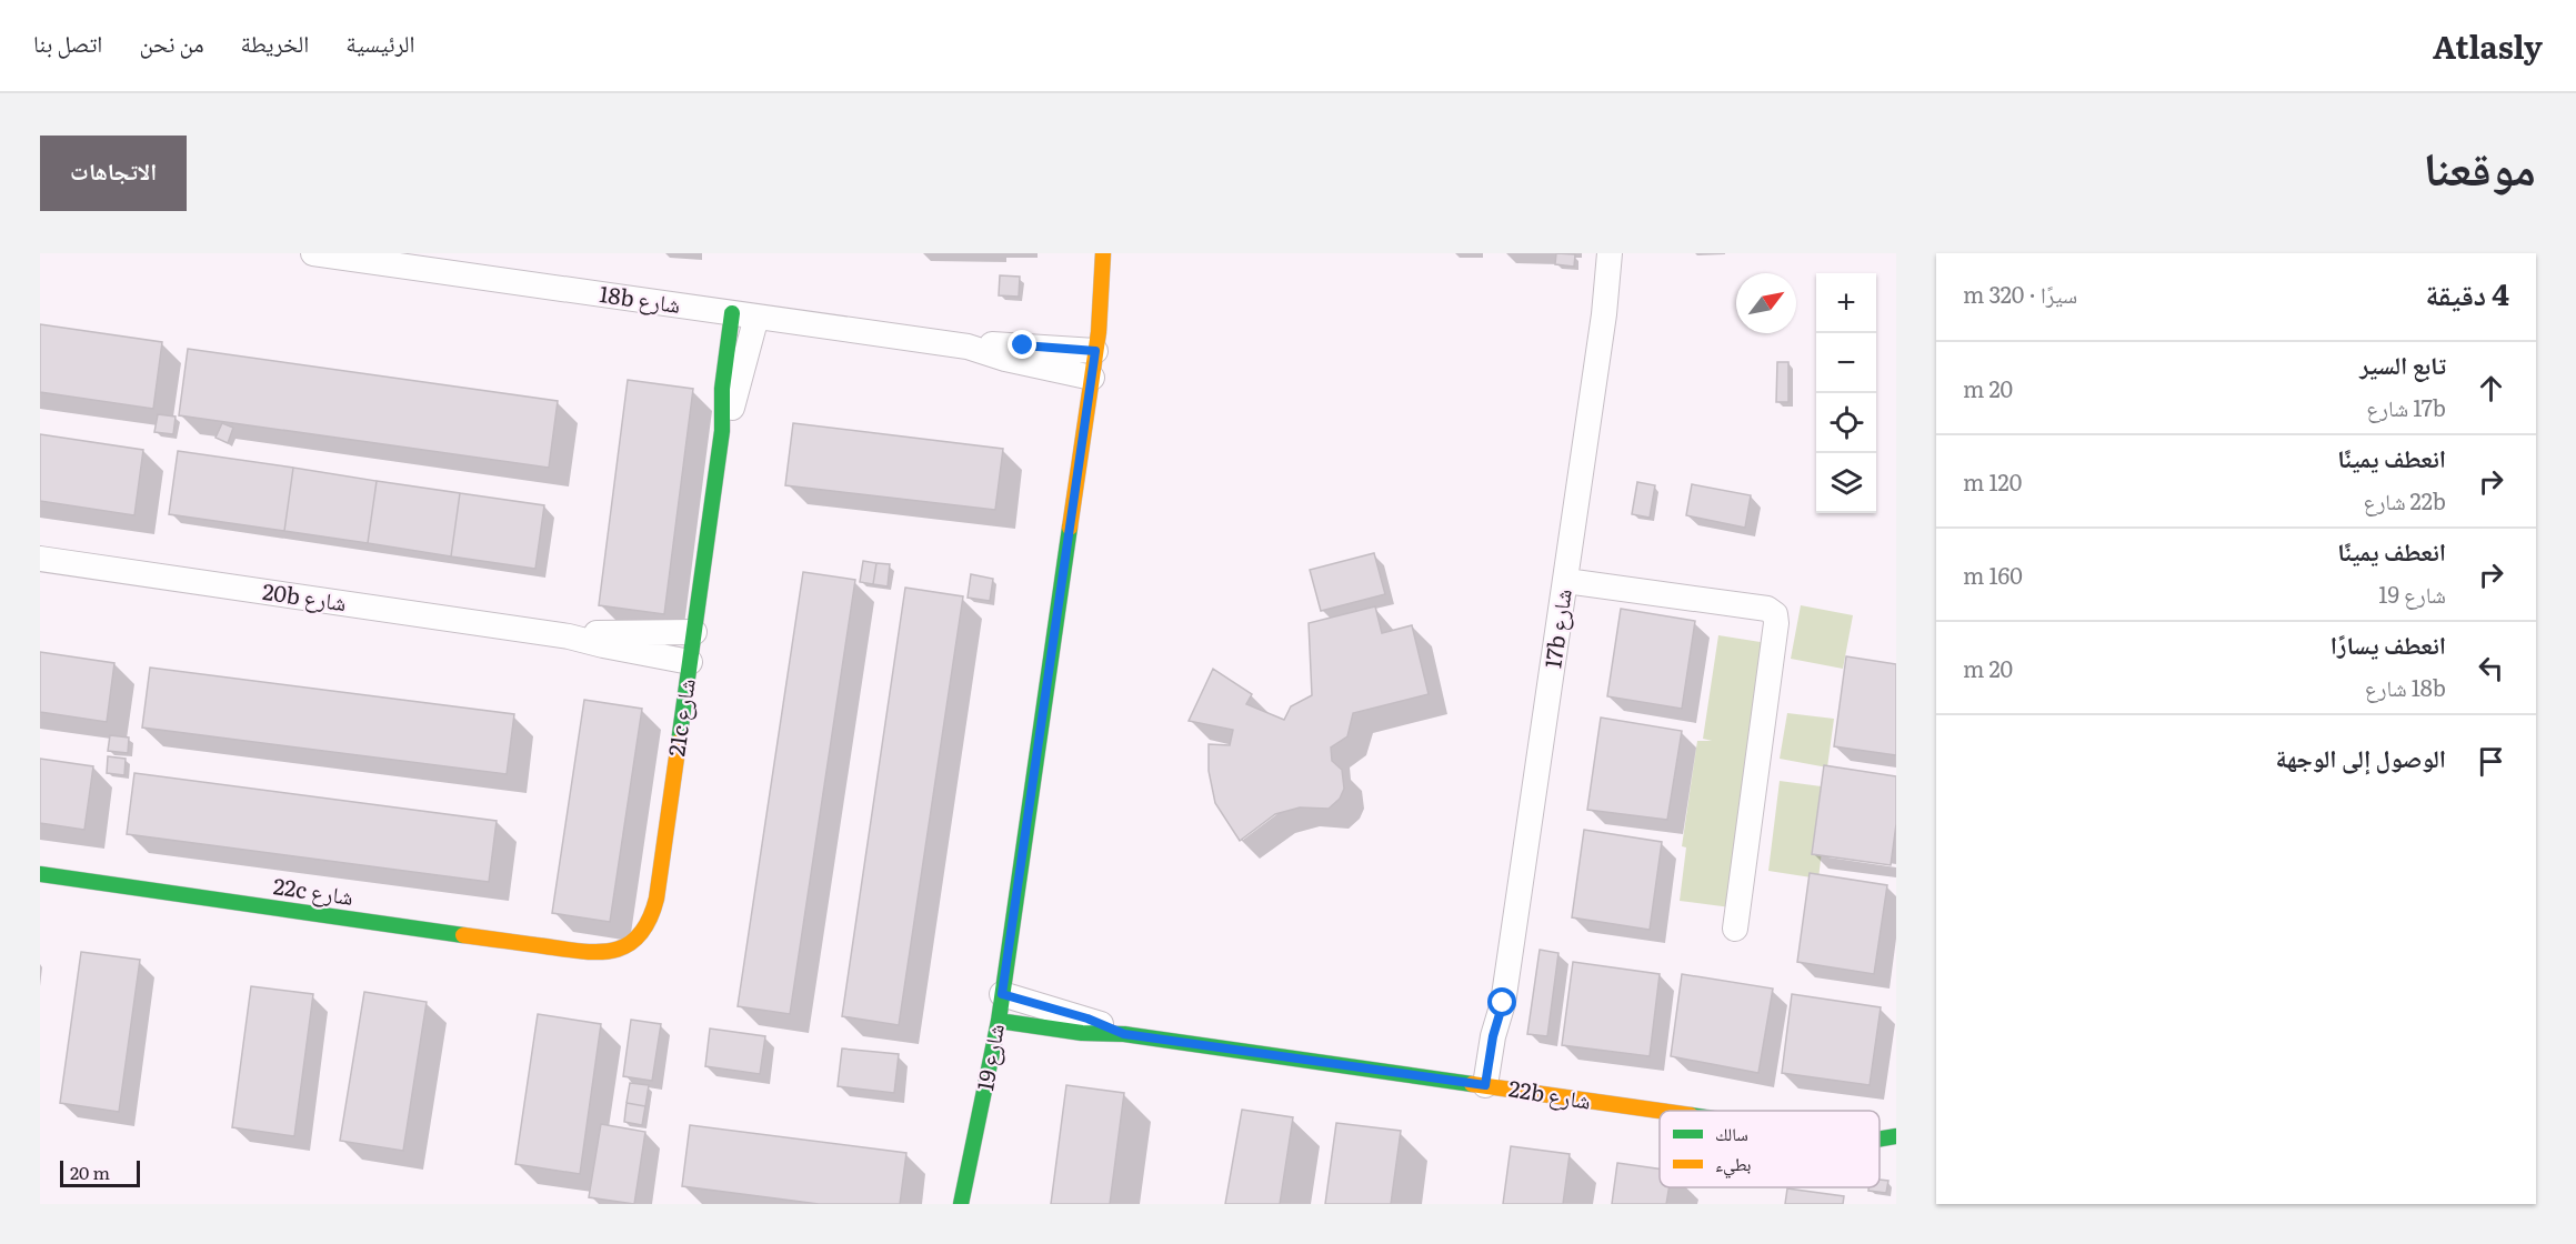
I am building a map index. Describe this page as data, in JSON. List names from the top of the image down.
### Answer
{
  "streets": {
    "street": [
      "18b شارع",
      "20b شارع",
      "17b شارع",
      "21c شارع",
      "22c شارع",
      "شارع 19",
      "22b شارع"
    ]
  },
  "crossings": [
    ["18b شارع", "21c شارع"],
    ["18b شارع", "شارع 19"],
    ["20b شارع", "21c شارع"],
    ["17b شارع", "22b شارع"],
    ["21c شارع", "22c شارع"],
    ["شارع 19", "22b شارع"]
  ],
  "legend": ["سالك", "بطيء"],
  "scale_bar": "20 m",
  "north": "top right",
  "page": {
    "header": "Atlasly",
    "nav": [
      "الرئيسية",
      "الخريطة",
      "من نحن",
      "اتصل بنا"
    ],
    "title": "موقعنا",
    "buttons": "الاتجاهات",
    "heading": ["4 دقيقة", "سيرًا · 320 m"],
    "map_buttons": ["+", "−"],
    "list": [
      ["تابع السير", "17b شارع", "20 m"],
      ["انعطف يمينًا", "22b شارع", "120 m"],
      ["انعطف يمينًا", "شارع 19", "160 m"],
      ["انعطف يسارًا", "18b شارع", "20 m"],
      "الوصول إلى الوجهة"
    ],
    "scale": "20 m"
  }
}
